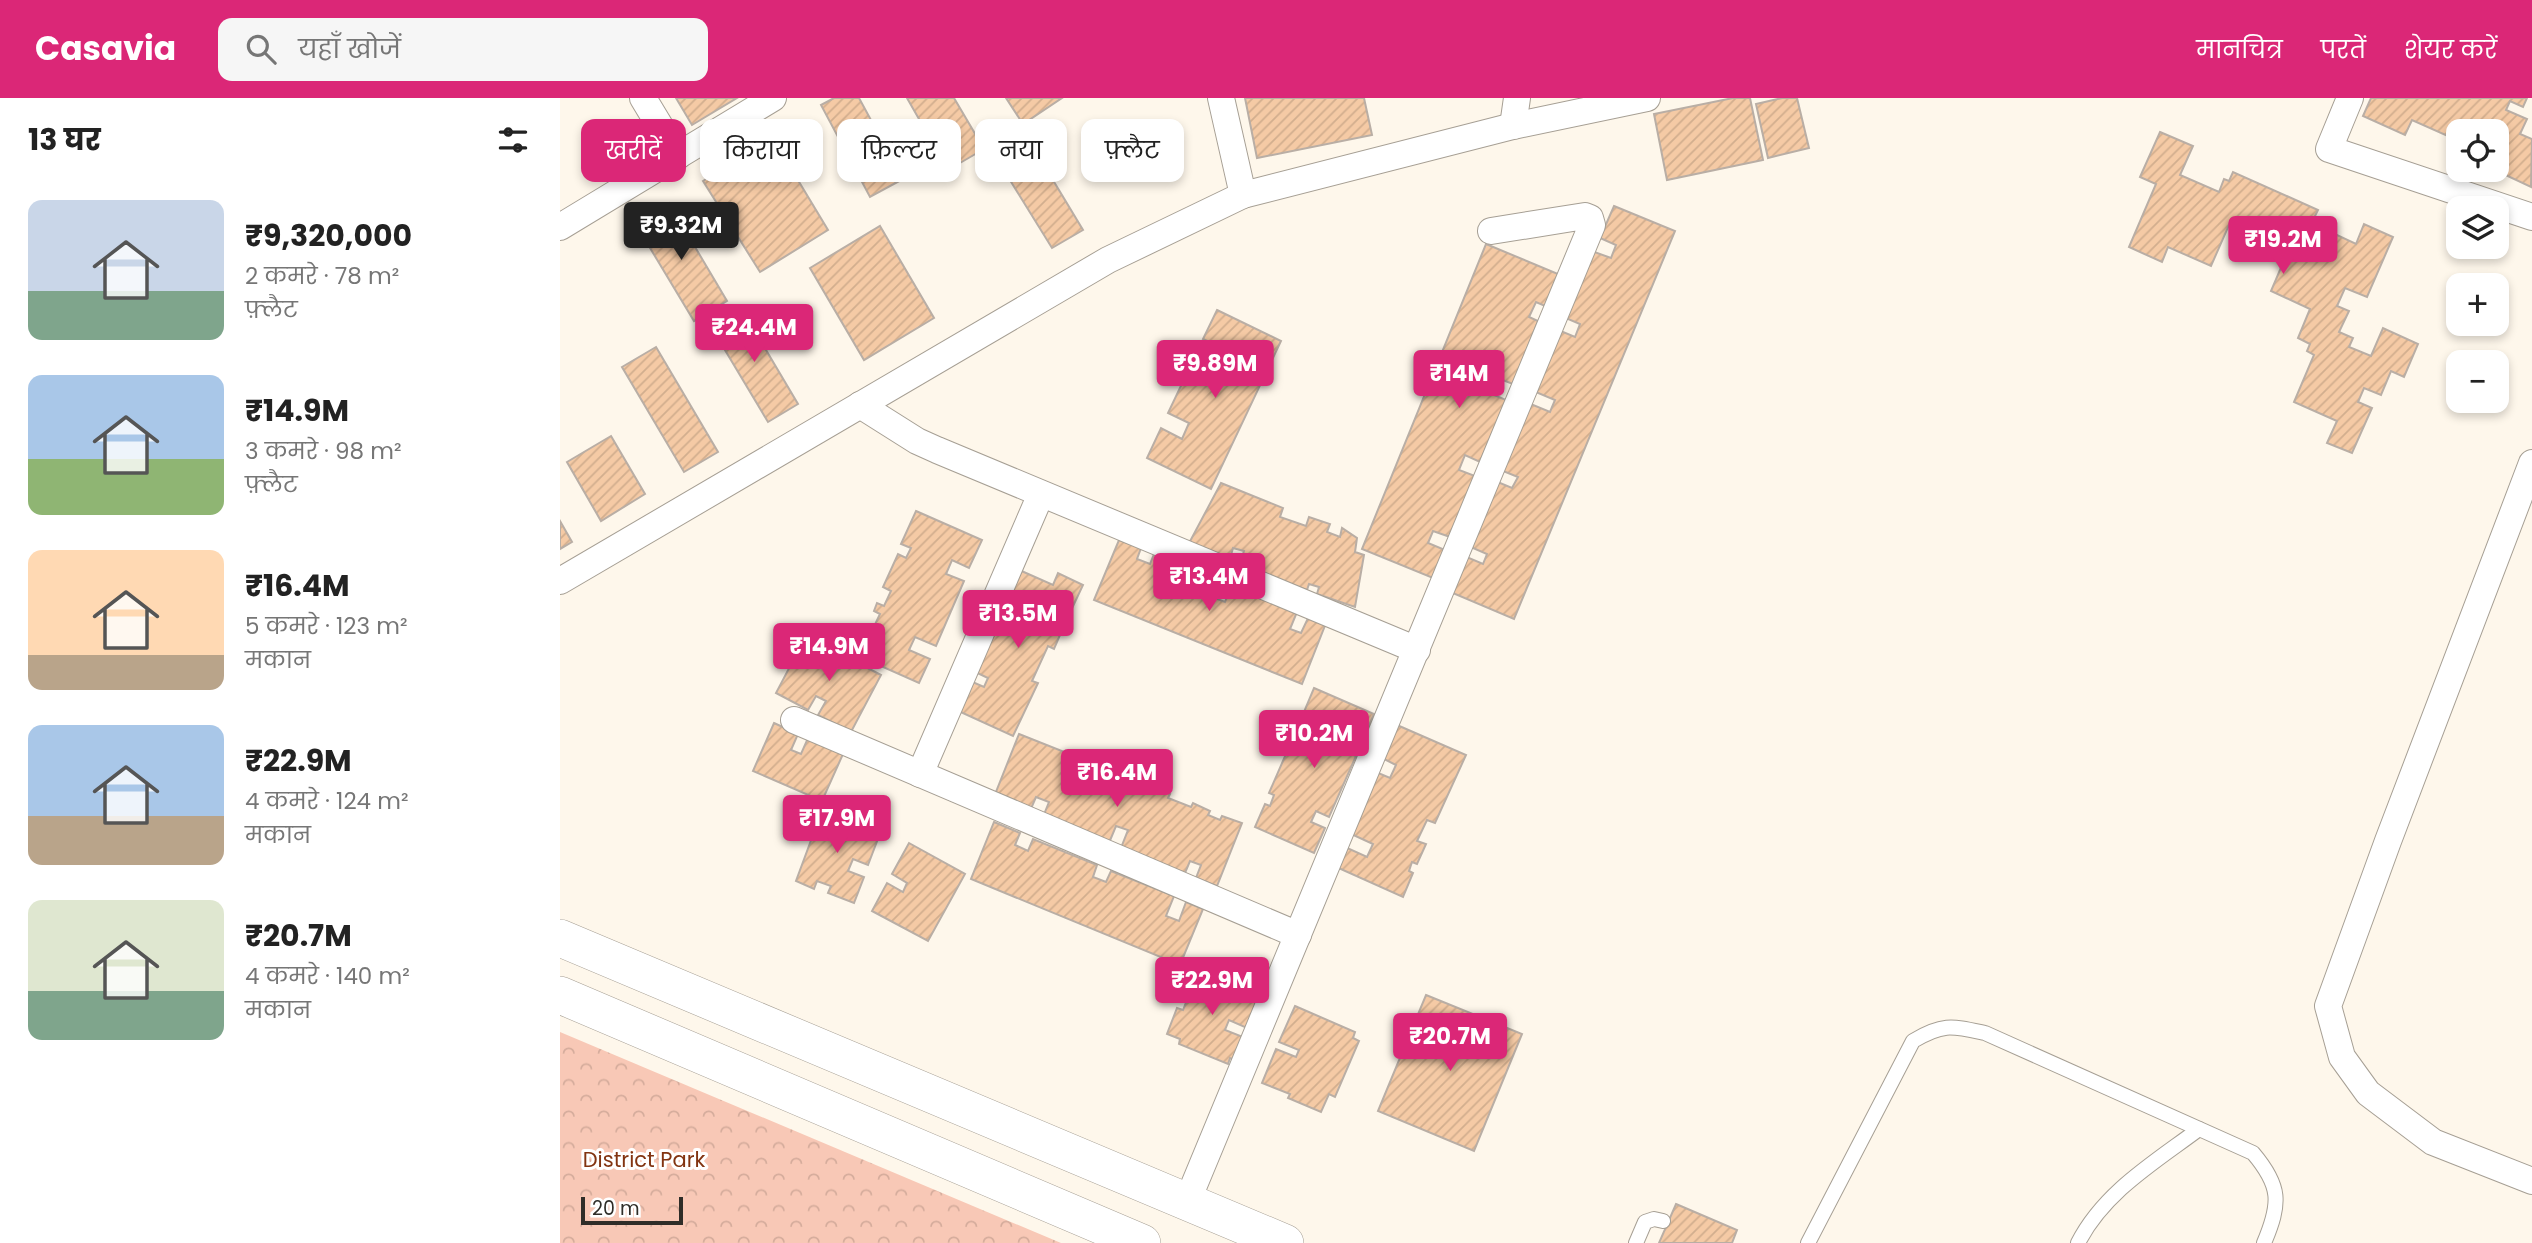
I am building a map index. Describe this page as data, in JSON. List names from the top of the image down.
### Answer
{
  "parks": ["District Park"],
  "scale_bar": "20 m",
  "page": {
    "header": "Casavia",
    "search": "यहाँ खोजें",
    "nav": ["मानचित्र", "परतें", "शेयर करें"],
    "heading": "13 घर",
    "map_buttons": ["+", "−"],
    "chip": [
      "खरीदें",
      "किराया",
      "फ़िल्टर",
      "नया",
      "फ़्लैट"
    ],
    "list": [
      {
        "name": "₹9,320,000",
        "note": "2 कमरे · 78 m² · फ़्लैट"
      },
      {
        "name": "₹14.9M",
        "note": "3 कमरे · 98 m² · फ़्लैट"
      },
      {
        "name": "₹16.4M",
        "note": "5 कमरे · 123 m² · मकान"
      },
      {
        "name": "₹22.9M",
        "note": "4 कमरे · 124 m² · मकान"
      },
      {
        "name": "₹20.7M",
        "note": "4 कमरे · 140 m² · मकान"
      }
    ],
    "price": [
      "₹9.32M",
      "₹19.2M",
      "₹24.4M",
      "₹9.89M",
      "₹14M",
      "₹13.4M",
      "₹13.5M",
      "₹14.9M",
      "₹10.2M",
      "₹16.4M",
      "₹17.9M",
      "₹22.9M",
      "₹20.7M"
    ],
    "scale": "20 m"
  }
}
